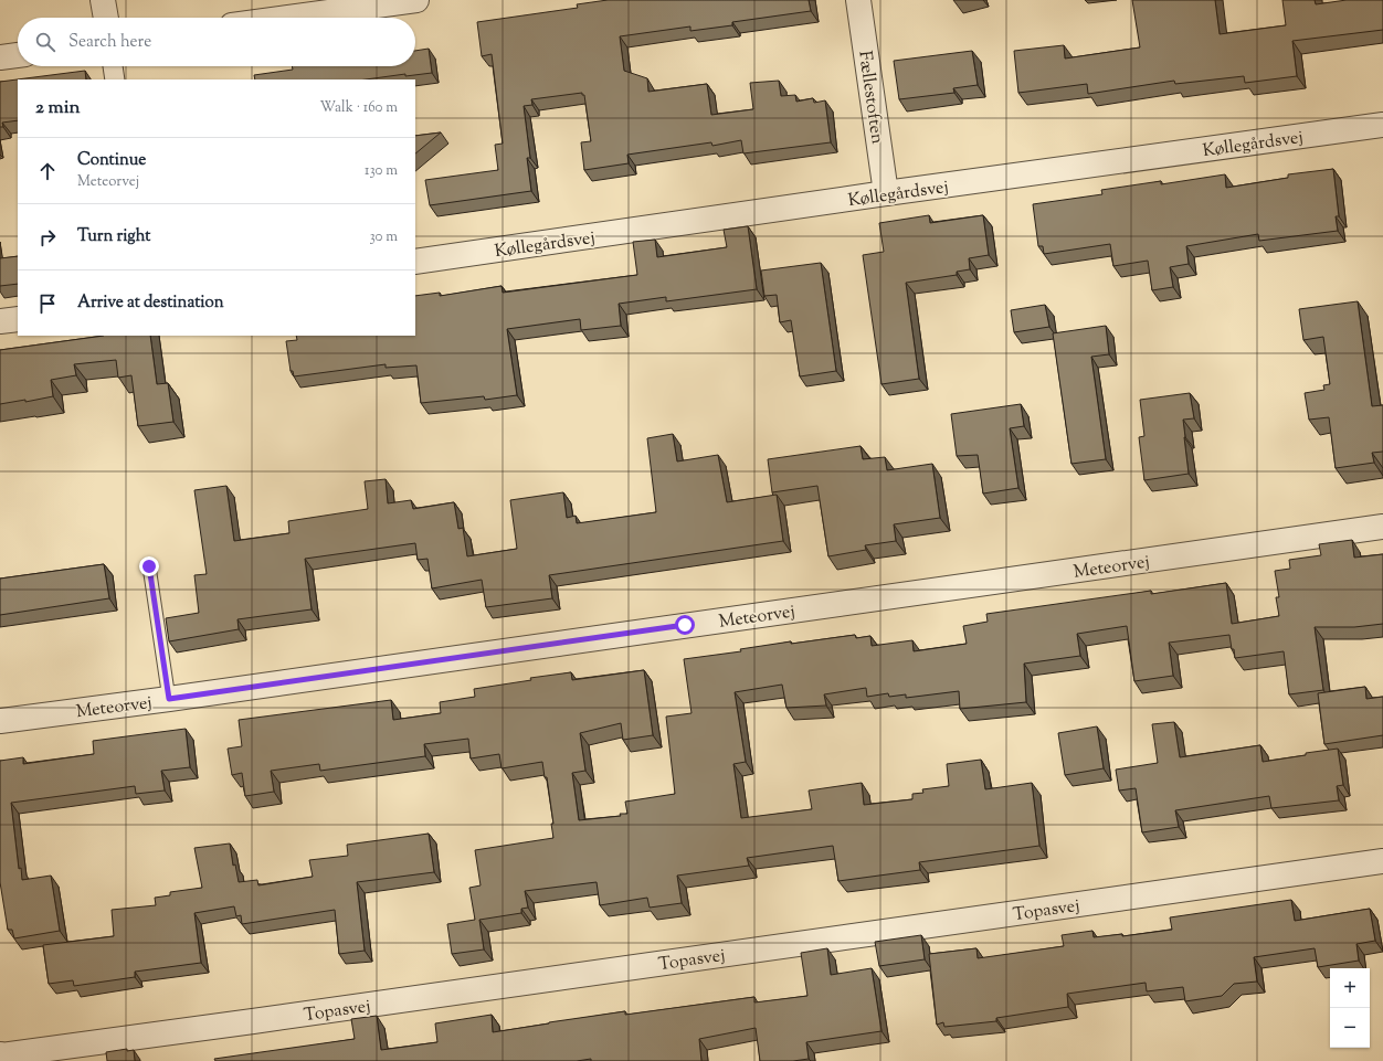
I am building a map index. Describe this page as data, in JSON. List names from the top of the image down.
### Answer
{
  "streets": {
    "street": [
      "Fællestoften",
      "Køllegårdsvej",
      "Meteorvej",
      "Topasvej"
    ]
  },
  "crossings": [
    ["Fællestoften", "Køllegårdsvej"]
  ],
  "page": {
    "search": "Search here",
    "heading": ["2 min", "Walk · 160 m"],
    "list": [
      ["Continue", "Meteorvej", "130 m"],
      ["Turn right", "30 m"],
      "Arrive at destination"
    ],
    "map_buttons": ["+", "−"]
  }
}
